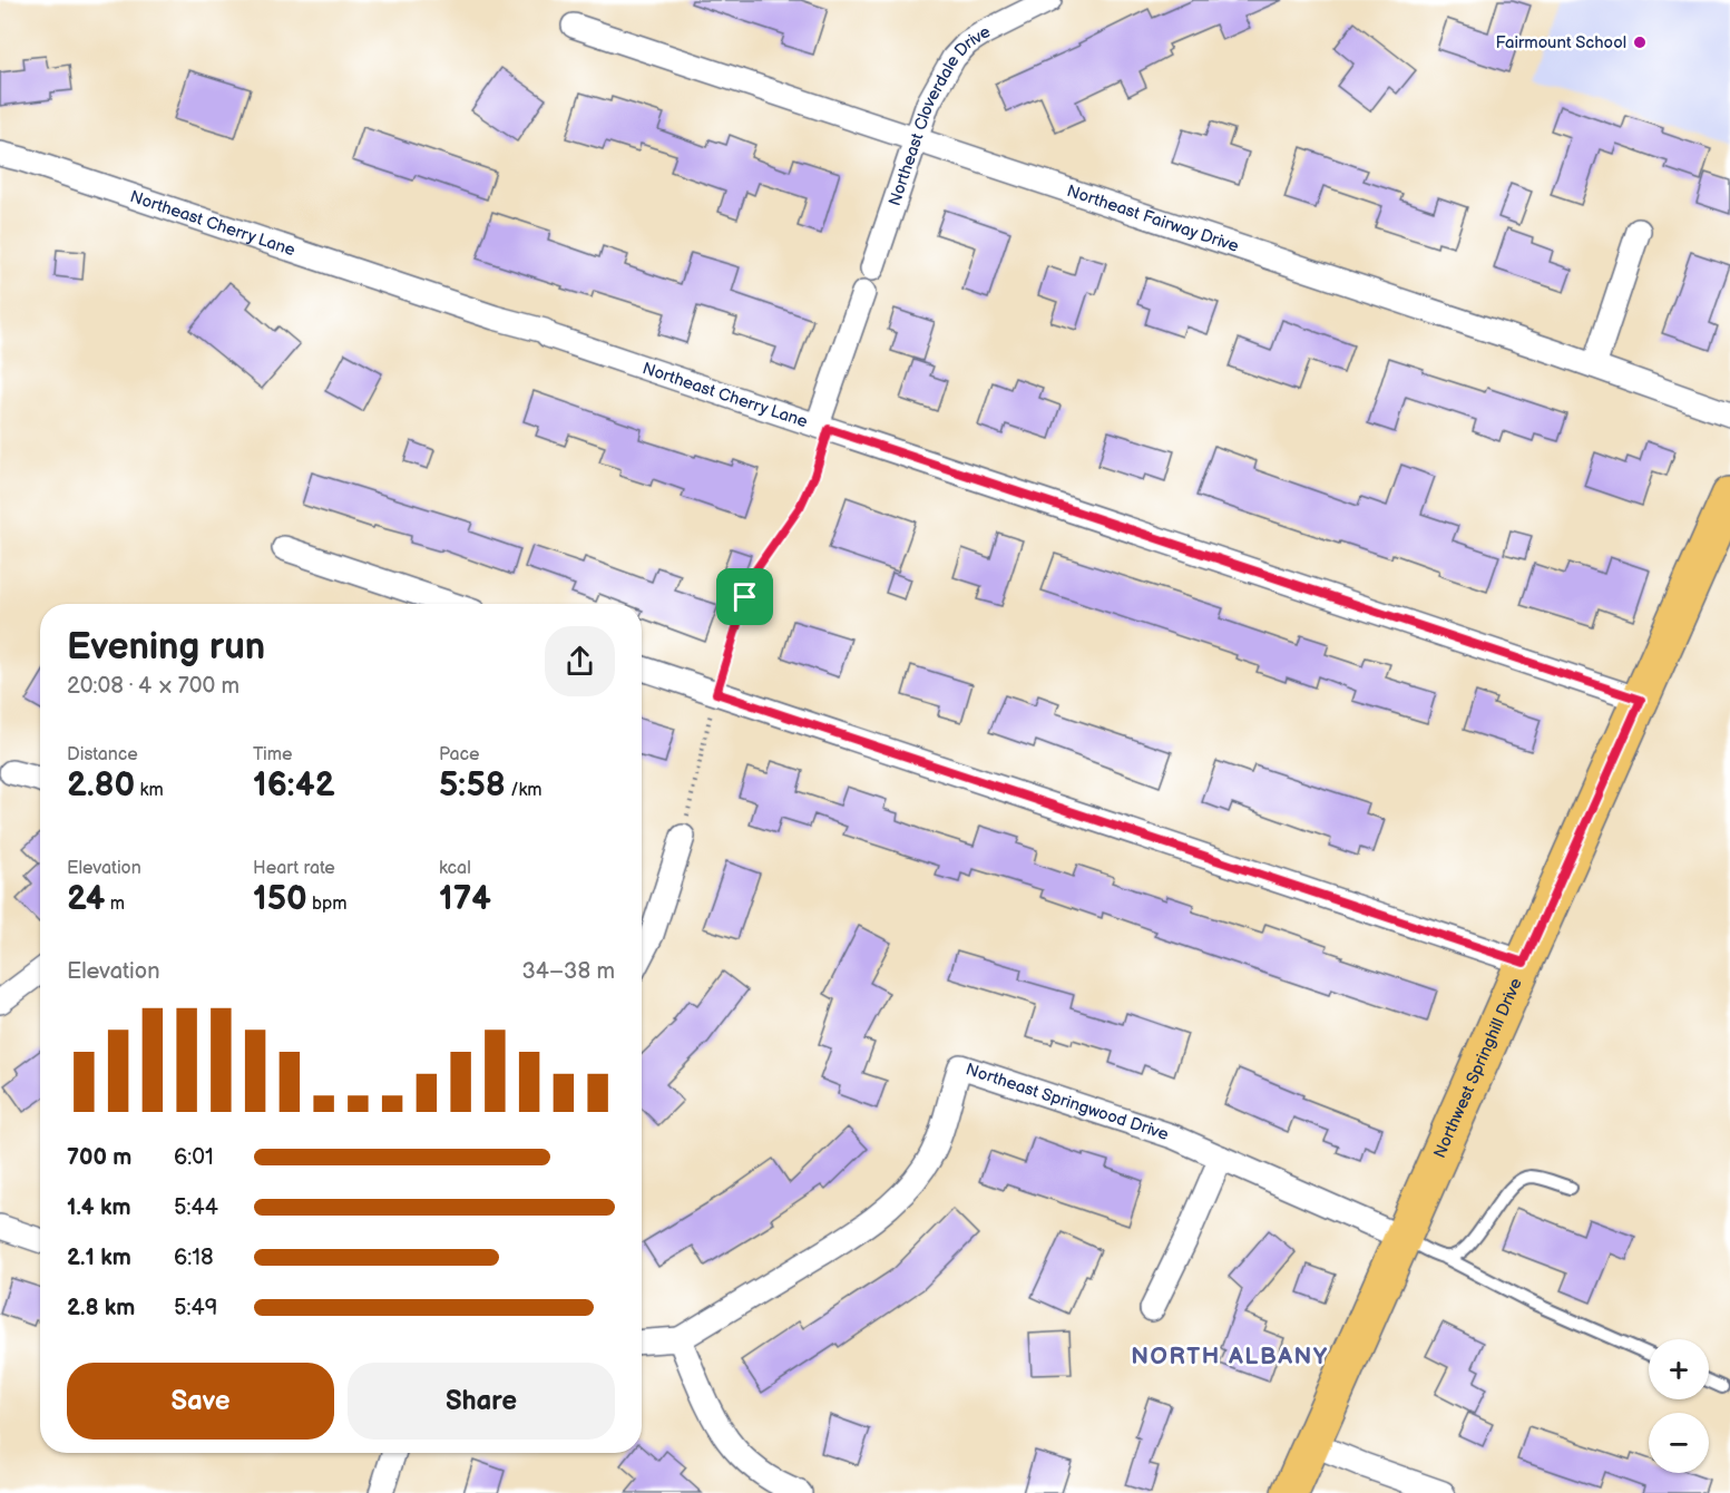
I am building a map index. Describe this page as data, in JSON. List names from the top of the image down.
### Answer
{
  "streets": {
    "main road": ["Northwest Springhill Drive"],
    "street": [
      "Northeast Cloverdale Drive",
      "Northeast Fairway Drive",
      "Northeast Cherry Lane",
      "Northeast Springwood Drive"
    ]
  },
  "crossings": [
    ["Northeast Cloverdale Drive", "Northeast Fairway Drive"],
    ["Northeast Cherry Lane", "Northwest Springhill Drive"],
    ["Northwest Springhill Drive", "Northeast Springwood Drive"]
  ],
  "districts": ["NORTH ALBANY"],
  "places": ["Fairmount School"],
  "page": {
    "heading": ["Evening run", "20:08 · 4 × 700 m"],
    "stats": [
      ["Distance", "2.80 km"],
      ["Time", "16:42"],
      ["Pace", "5:58 /km"],
      ["Elevation", "24 m"],
      ["Heart rate", "150 bpm"],
      ["kcal", "174"]
    ],
    "chart": ["Elevation", "34–38 m"],
    "list": [
      {
        "name": "700 m",
        "note": "6:01"
      },
      {
        "name": "1.4 km",
        "note": "5:44"
      },
      {
        "name": "2.1 km",
        "note": "6:18"
      },
      {
        "name": "2.8 km",
        "note": "5:49"
      }
    ],
    "map_buttons": ["+", "−"],
    "buttons": ["Save", "Share"]
  }
}
